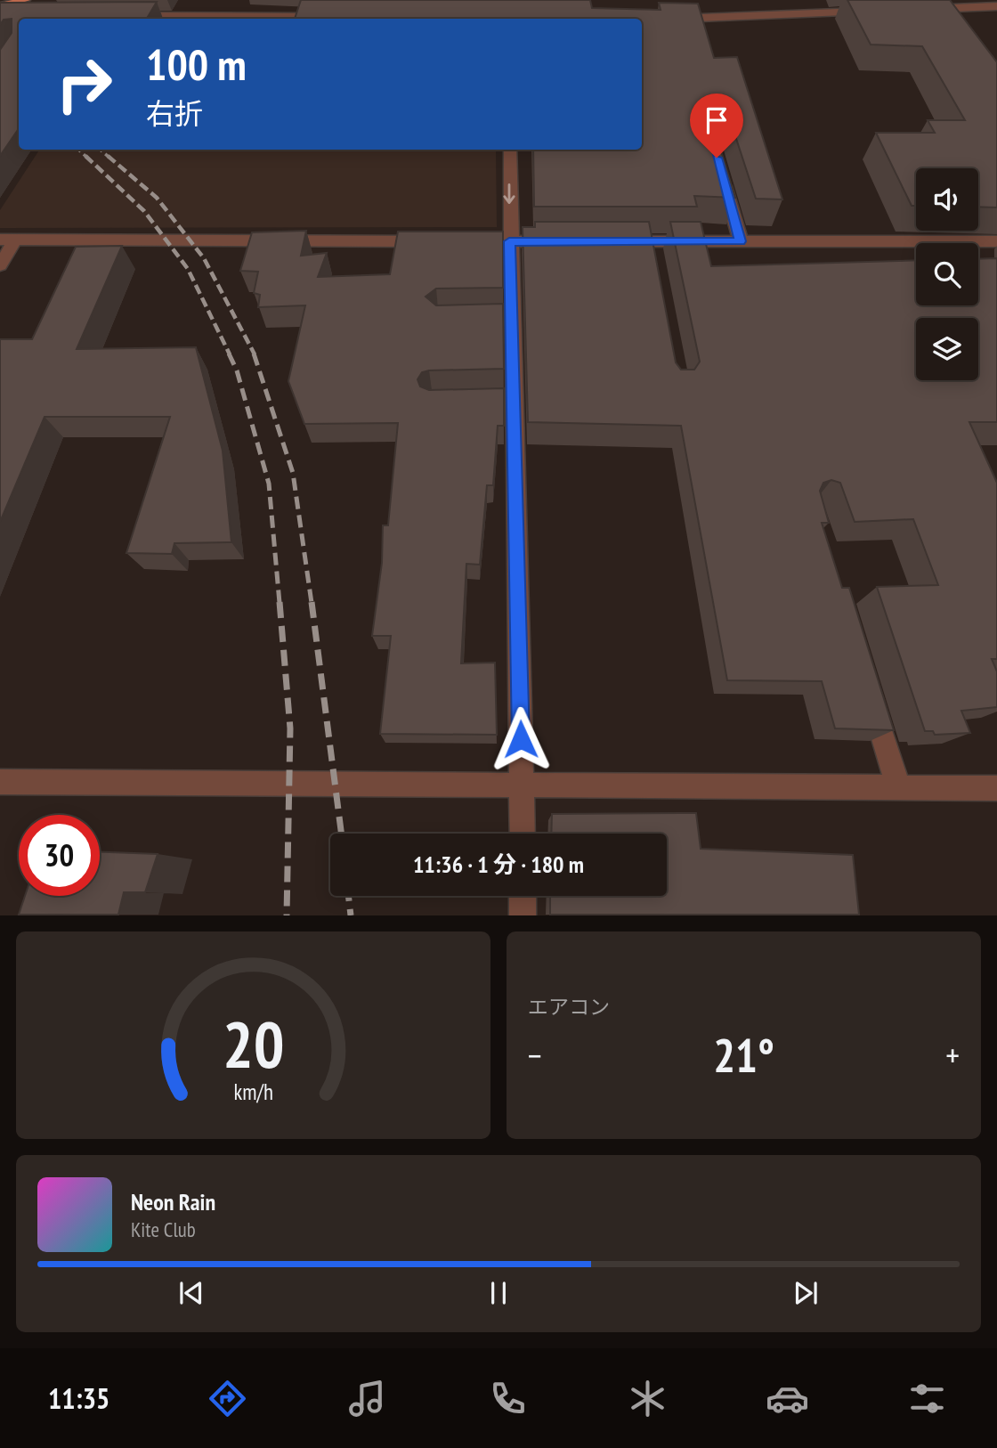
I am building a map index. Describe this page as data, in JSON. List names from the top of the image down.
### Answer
{
  "page": {
    "turn": ["100 m", "右折"],
    "limit": "30",
    "trip": "11:36 · 1 分 · 180 m",
    "tile": "エアコン",
    "heat": ["−", "21°", "+"],
    "song": ["Neon Rain", "Kite Club"],
    "tabs": "11:35",
    "gauge": ["20", "km/h"]
  }
}
